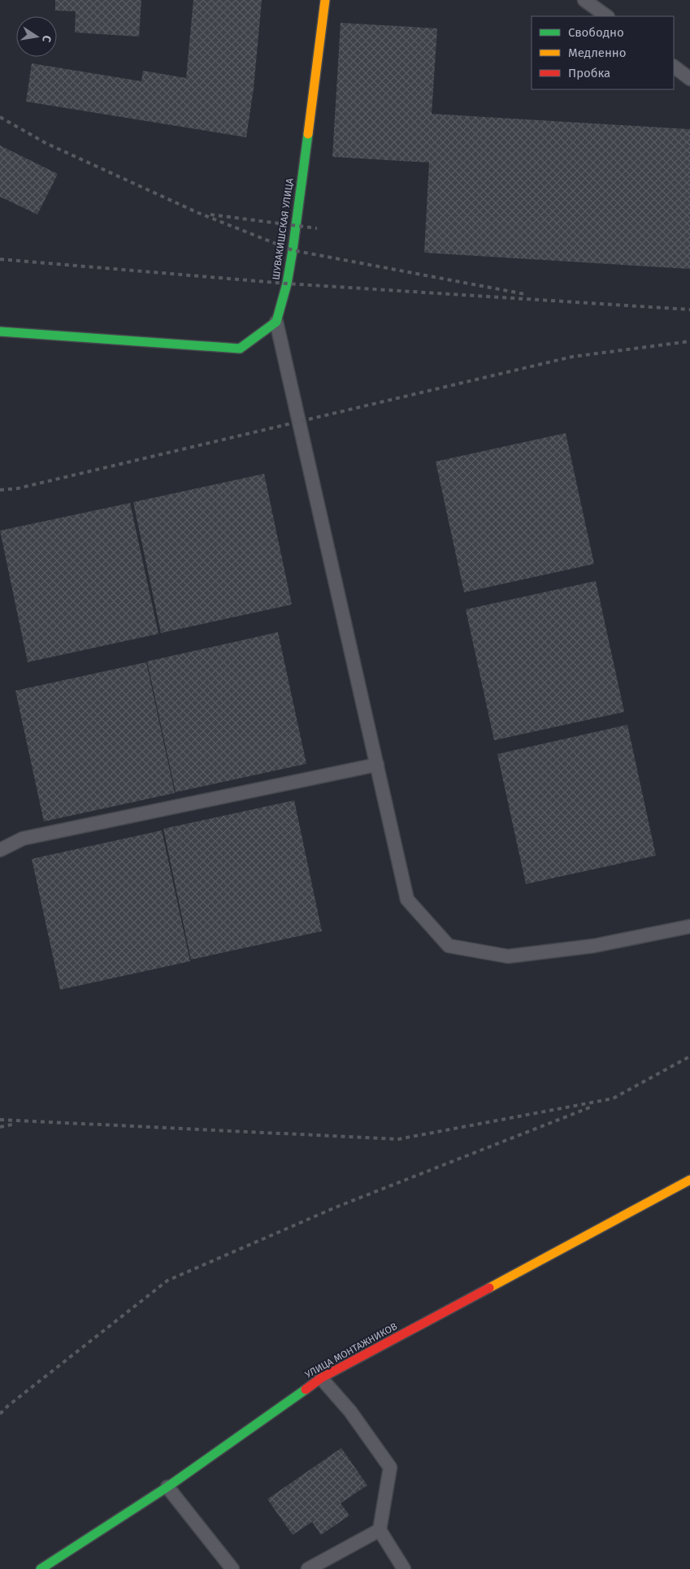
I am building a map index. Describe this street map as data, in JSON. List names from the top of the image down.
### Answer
{
  "streets": {
    "street": ["ШУВАКИШСКАЯ УЛИЦА", "УЛИЦА МОНТАЖНИКОВ"]
  },
  "legend": ["Свободно", "Медленно", "Пробка"],
  "north": "right"
}
